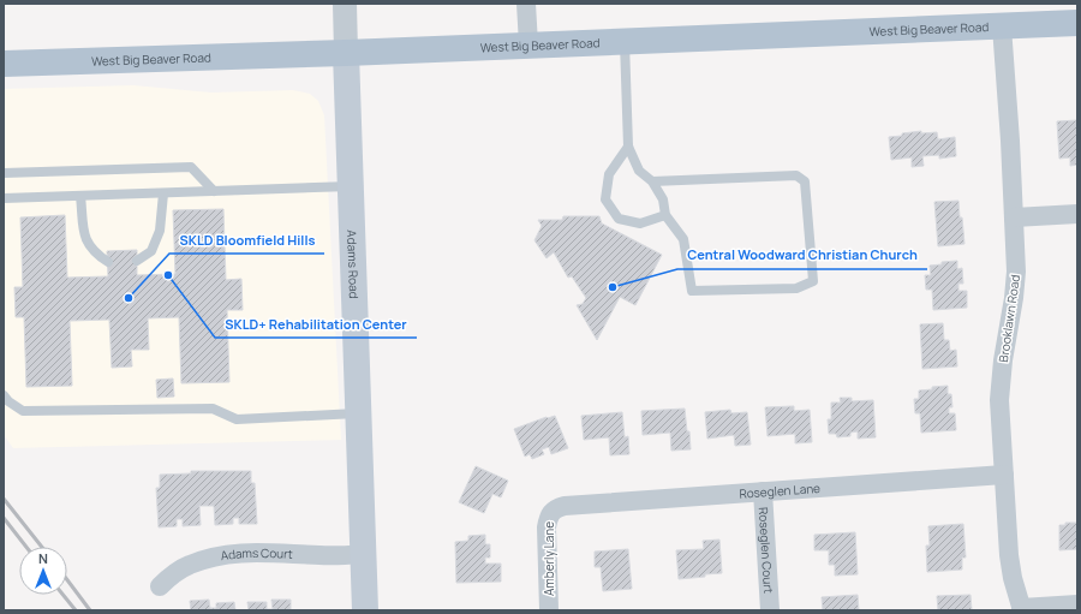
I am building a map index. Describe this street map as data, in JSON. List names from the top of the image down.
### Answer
{
  "streets": {
    "main road": ["West Big Beaver Road", "Adams Road"],
    "street": [
      "Brooklawn Road",
      "Roseglen Lane",
      "Roseglen Court",
      "Adams Court",
      "Amberly Lane"
    ]
  },
  "crossings": [
    ["West Big Beaver Road", "Adams Road"],
    ["West Big Beaver Road", "Brooklawn Road"],
    ["Adams Road", "Adams Court"],
    ["Brooklawn Road", "Roseglen Lane"],
    ["Roseglen Lane", "Roseglen Court"],
    ["Roseglen Lane", "Amberly Lane"]
  ],
  "places": ["SKLD+ Rehabilitation Center", "Central Woodward Christian Church", "SKLD Bloomfield Hills"],
  "north": "top"
}
